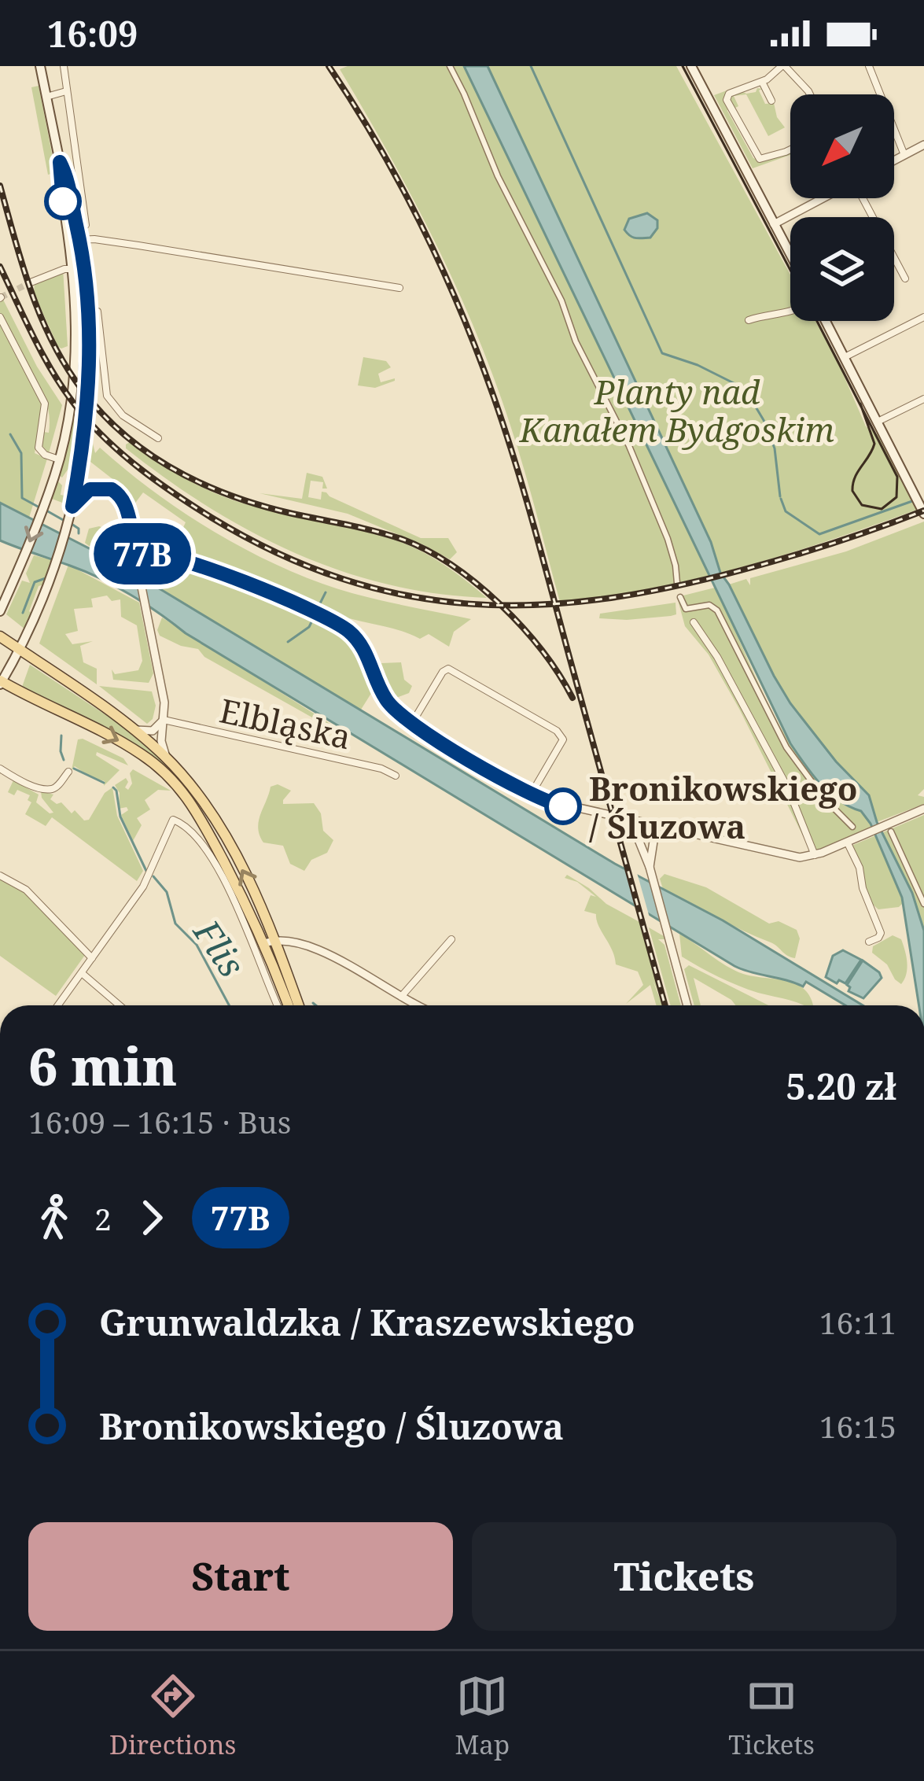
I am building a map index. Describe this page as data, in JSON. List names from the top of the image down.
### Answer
{
  "streets": {
    "street": ["Elbląska"]
  },
  "water": ["Flis"],
  "parks": ["Planty nad Kanałem Bydgoskim"],
  "places": ["Bronikowskiego / Śluzowa"],
  "lines": ["bus line 77B"],
  "north": "bottom left",
  "page": {
    "status": "16:09",
    "on_map": "77B",
    "heading": ["6 min", "16:09 – 16:15 · Bus", "5.20 zł"],
    "legs": ["2", "77B"],
    "list": [
      {
        "name": "Grunwaldzka / Kraszewskiego",
        "value": "16:11"
      },
      {
        "name": "Bronikowskiego / Śluzowa",
        "value": "16:15"
      }
    ],
    "buttons": ["Start", "Tickets"],
    "tabs": ["Directions", "Map", "Tickets"]
  }
}
